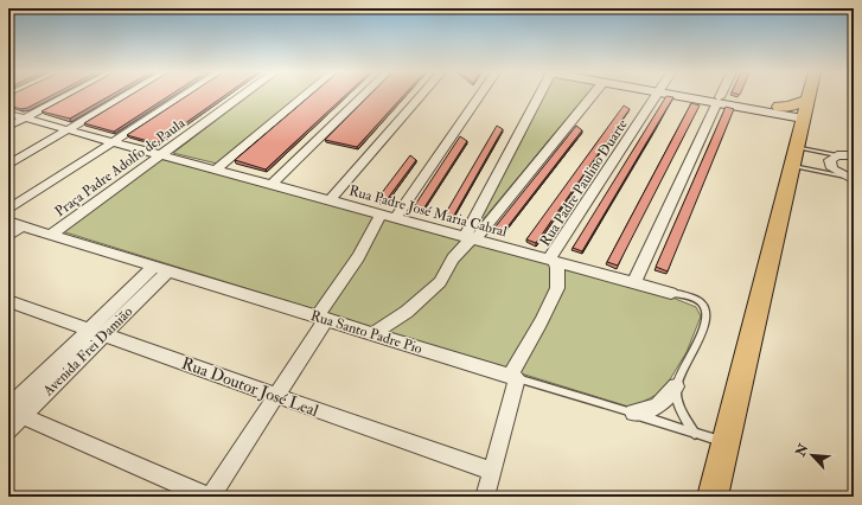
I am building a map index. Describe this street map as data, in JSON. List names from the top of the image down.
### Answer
{
  "streets": {
    "street": [
      "Praça Padre Adolfo de Paula",
      "Rua Padre Paulino Duarte",
      "Rua Padre José Maria Cabral",
      "Rua Santo Padre Pio",
      "Avenida Frei Damião",
      "Rua Doutor José Leal"
    ]
  },
  "crossings": [
    ["Praça Padre Adolfo de Paula", "Rua Padre José Maria Cabral"],
    ["Praça Padre Adolfo de Paula", "Rua Santo Padre Pio"],
    ["Rua Padre Paulino Duarte", "Rua Padre José Maria Cabral"],
    ["Rua Santo Padre Pio", "Avenida Frei Damião"],
    ["Avenida Frei Damião", "Rua Doutor José Leal"]
  ],
  "north": "top left"
}
